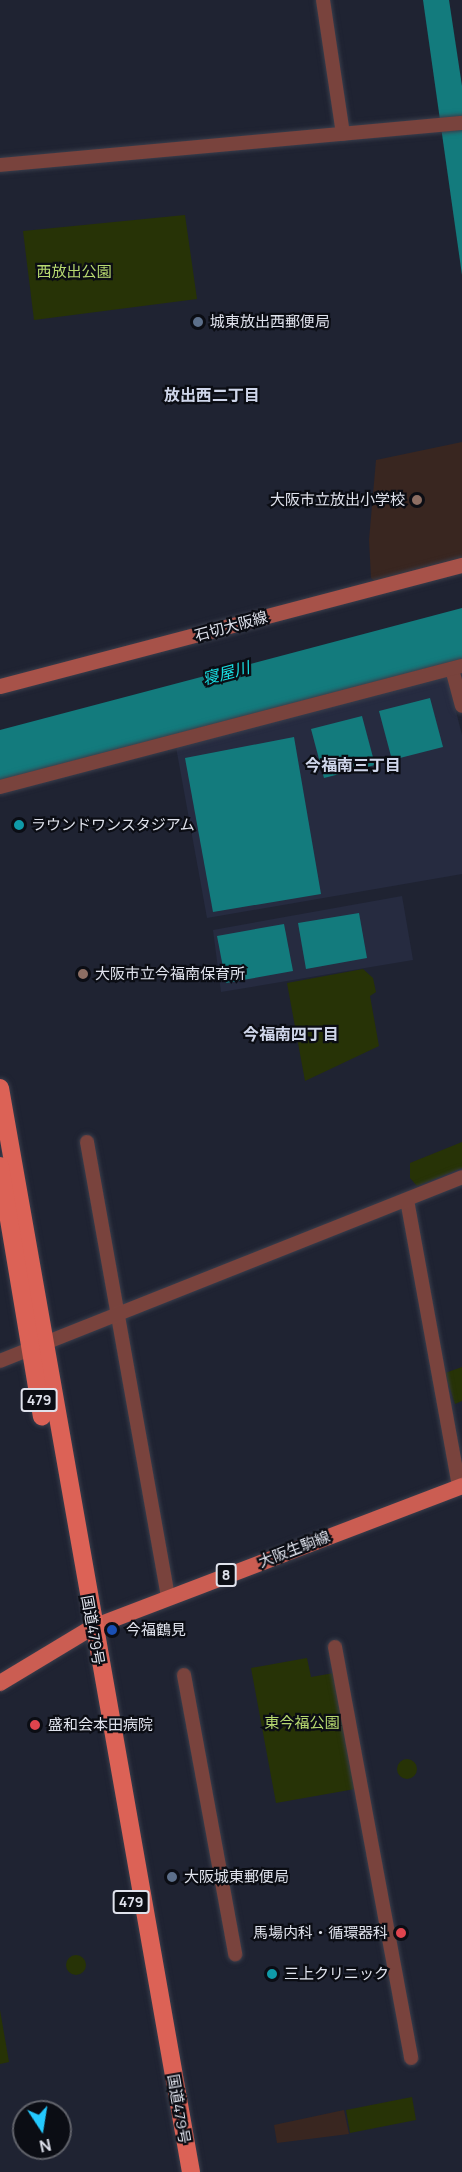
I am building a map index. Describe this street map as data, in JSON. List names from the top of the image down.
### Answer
{
  "streets": {
    "highway": ["479", "国道479号"],
    "main road": ["石切大阪線", "大阪生駒線", "8"]
  },
  "crossings": [
    ["大阪生駒線", "国道479号"]
  ],
  "districts": ["放出西二丁目", "今福南三丁目", "今福南四丁目"],
  "water": ["寝屋川"],
  "parks": ["西放出公園", "東今福公園"],
  "places": [
    "城東放出西郵便局",
    "大阪市立放出小学校",
    "ラウンドワンスタジアム",
    "大阪市立今福南保育所",
    "今福鶴見",
    "盛和会本田病院",
    "大阪城東郵便局",
    "馬場内科・循環器科",
    "三上クリニック"
  ],
  "north": "bottom"
}
